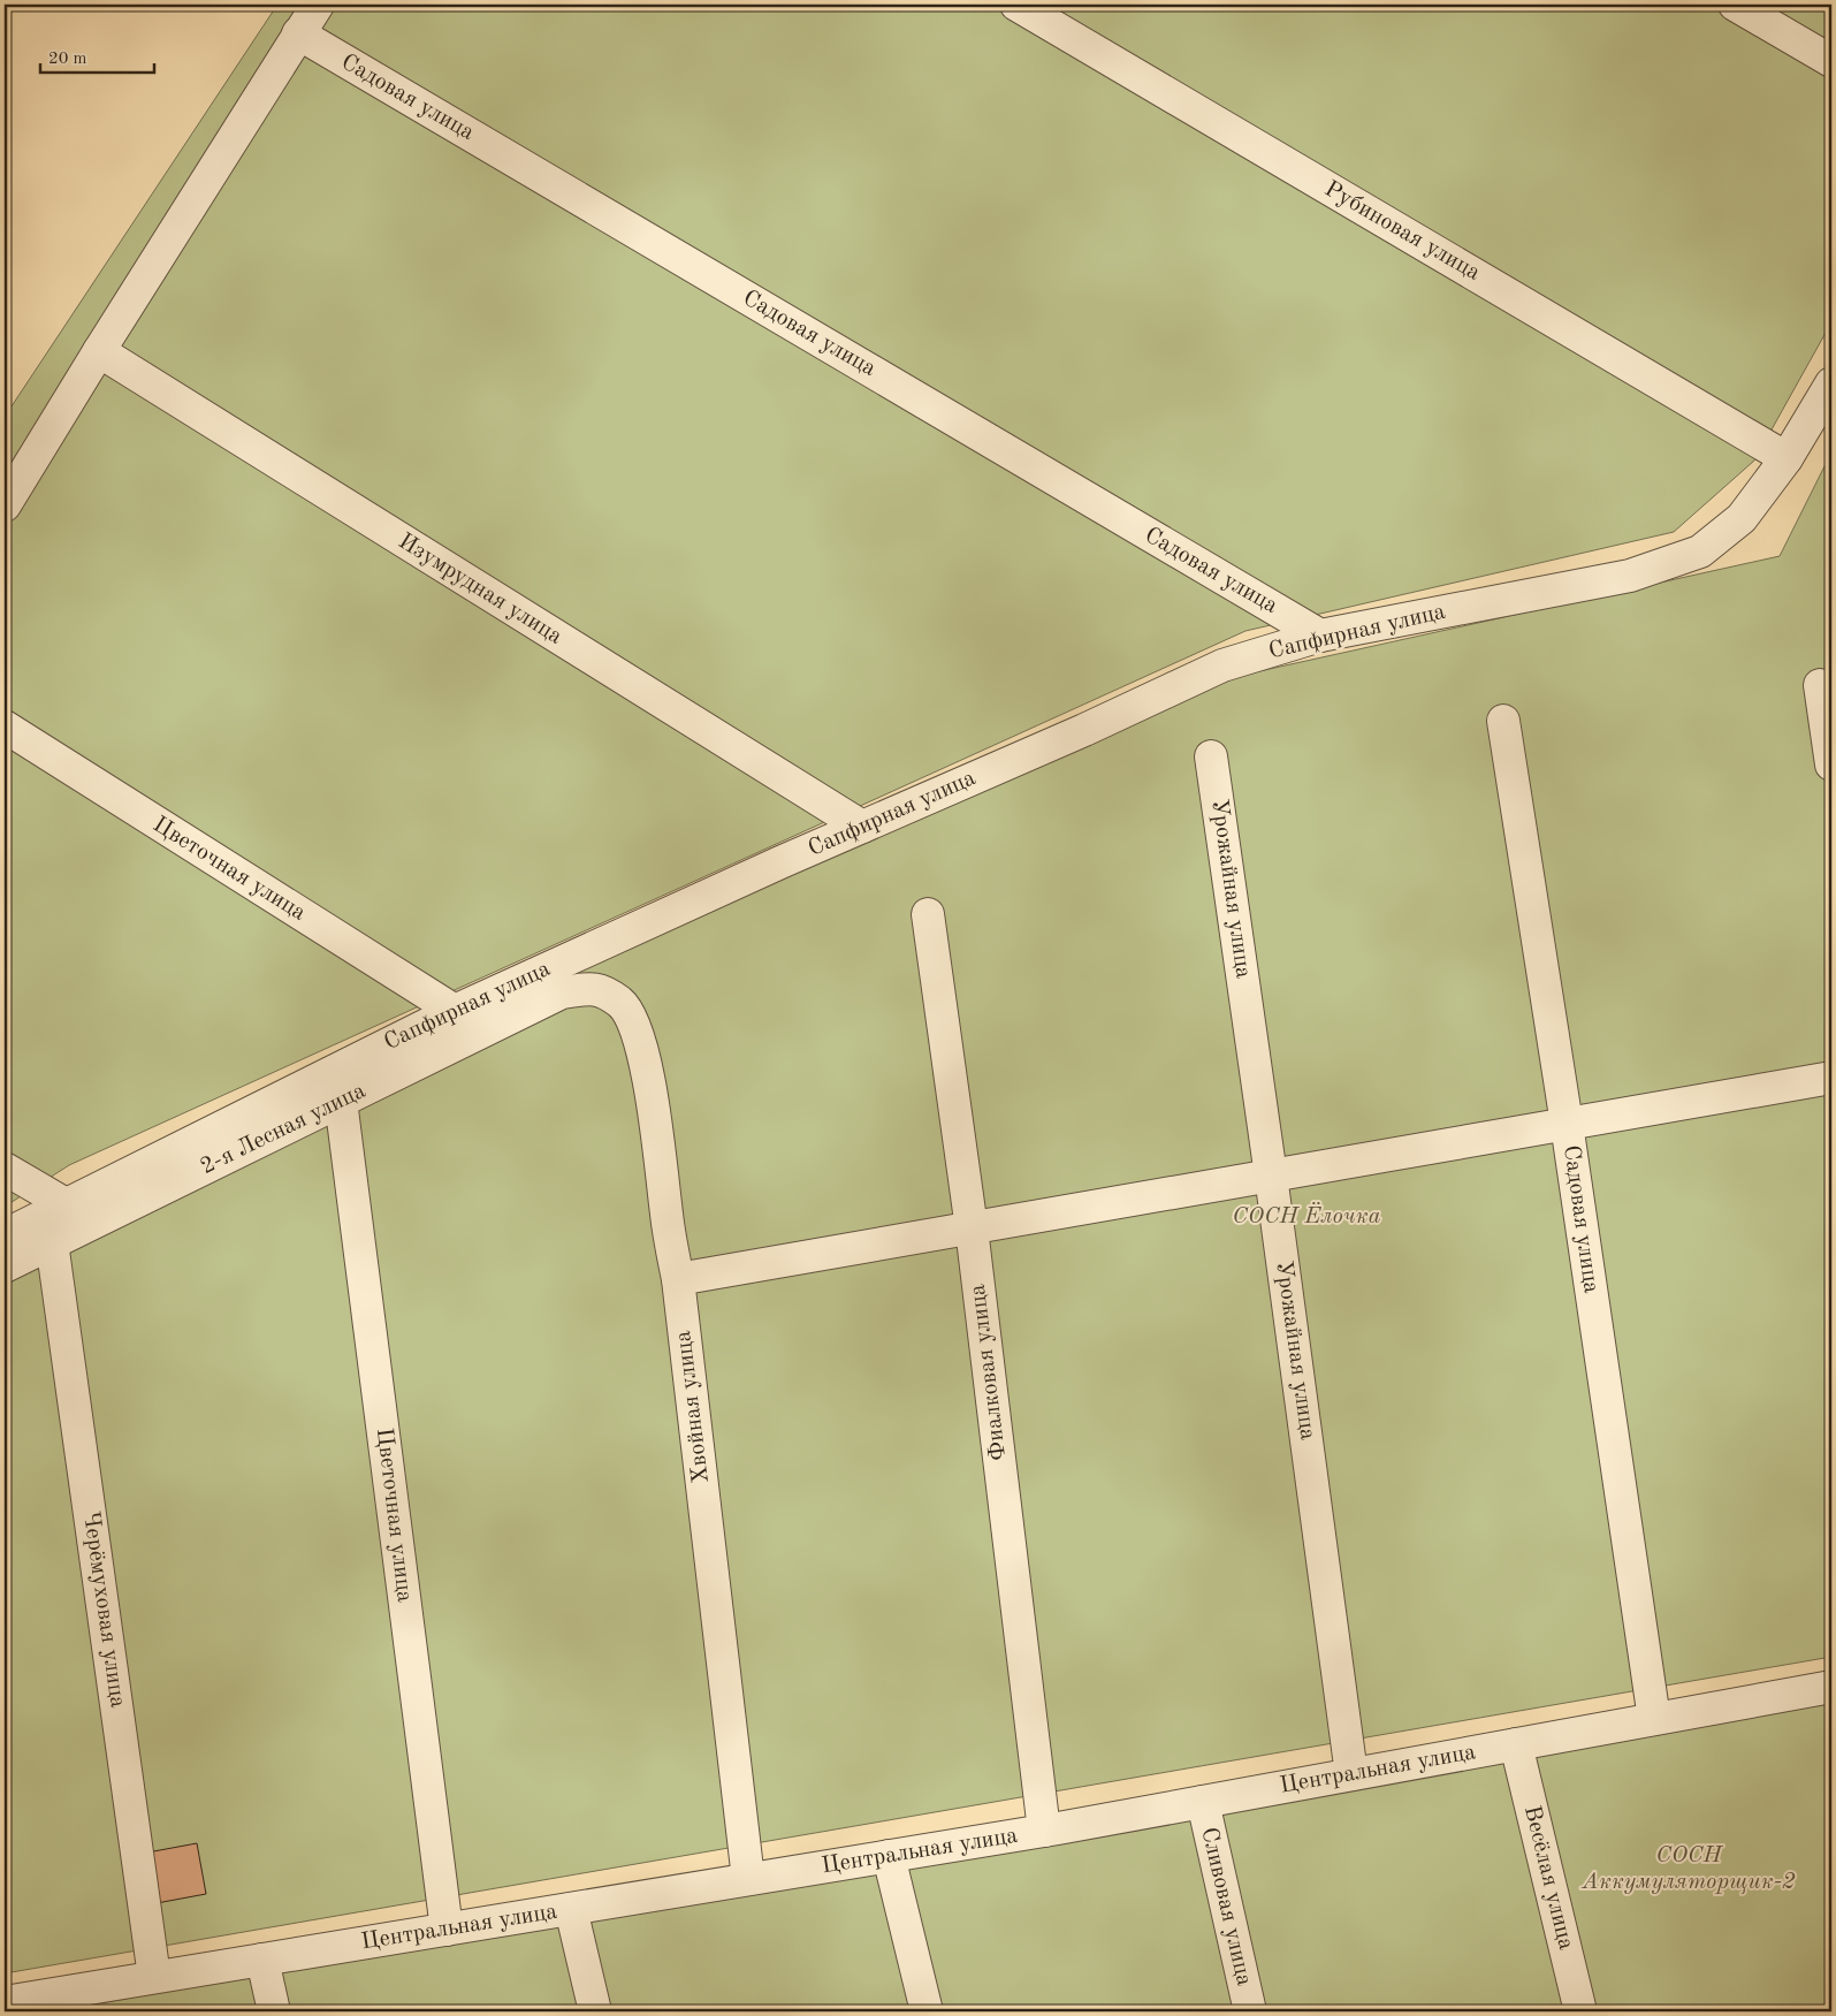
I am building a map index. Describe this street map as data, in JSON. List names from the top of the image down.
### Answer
{
  "streets": {
    "street": [
      "Садовая улица",
      "Рубиновая улица",
      "Изумрудная улица",
      "Сапфирная улица",
      "Цветочная улица",
      "Урожайная улица",
      "2-я Лесная улица",
      "Фиалковая улица",
      "Хвойная улица",
      "Черёмуховая улица",
      "Центральная улица",
      "Весёлая улица",
      "Сливовая улица"
    ]
  },
  "crossings": [
    ["Садовая улица", "Сапфирная улица"],
    ["Садовая улица", "Центральная улица"],
    ["Рубиновая улица", "Сапфирная улица"],
    ["Изумрудная улица", "Сапфирная улица"],
    ["Сапфирная улица", "Цветочная улица"],
    ["Цветочная улица", "2-я Лесная улица"],
    ["Цветочная улица", "Центральная улица"],
    ["Урожайная улица", "Центральная улица"],
    ["2-я Лесная улица", "Хвойная улица"],
    ["2-я Лесная улица", "Черёмуховая улица"],
    ["Фиалковая улица", "Центральная улица"],
    ["Хвойная улица", "Центральная улица"],
    ["Черёмуховая улица", "Центральная улица"],
    ["Центральная улица", "Весёлая улица"],
    ["Центральная улица", "Сливовая улица"]
  ],
  "parks": ["СОСН Ёлочка", "СОСН Аккумуляторщик-2"],
  "scale_bar": "20 m"
}
